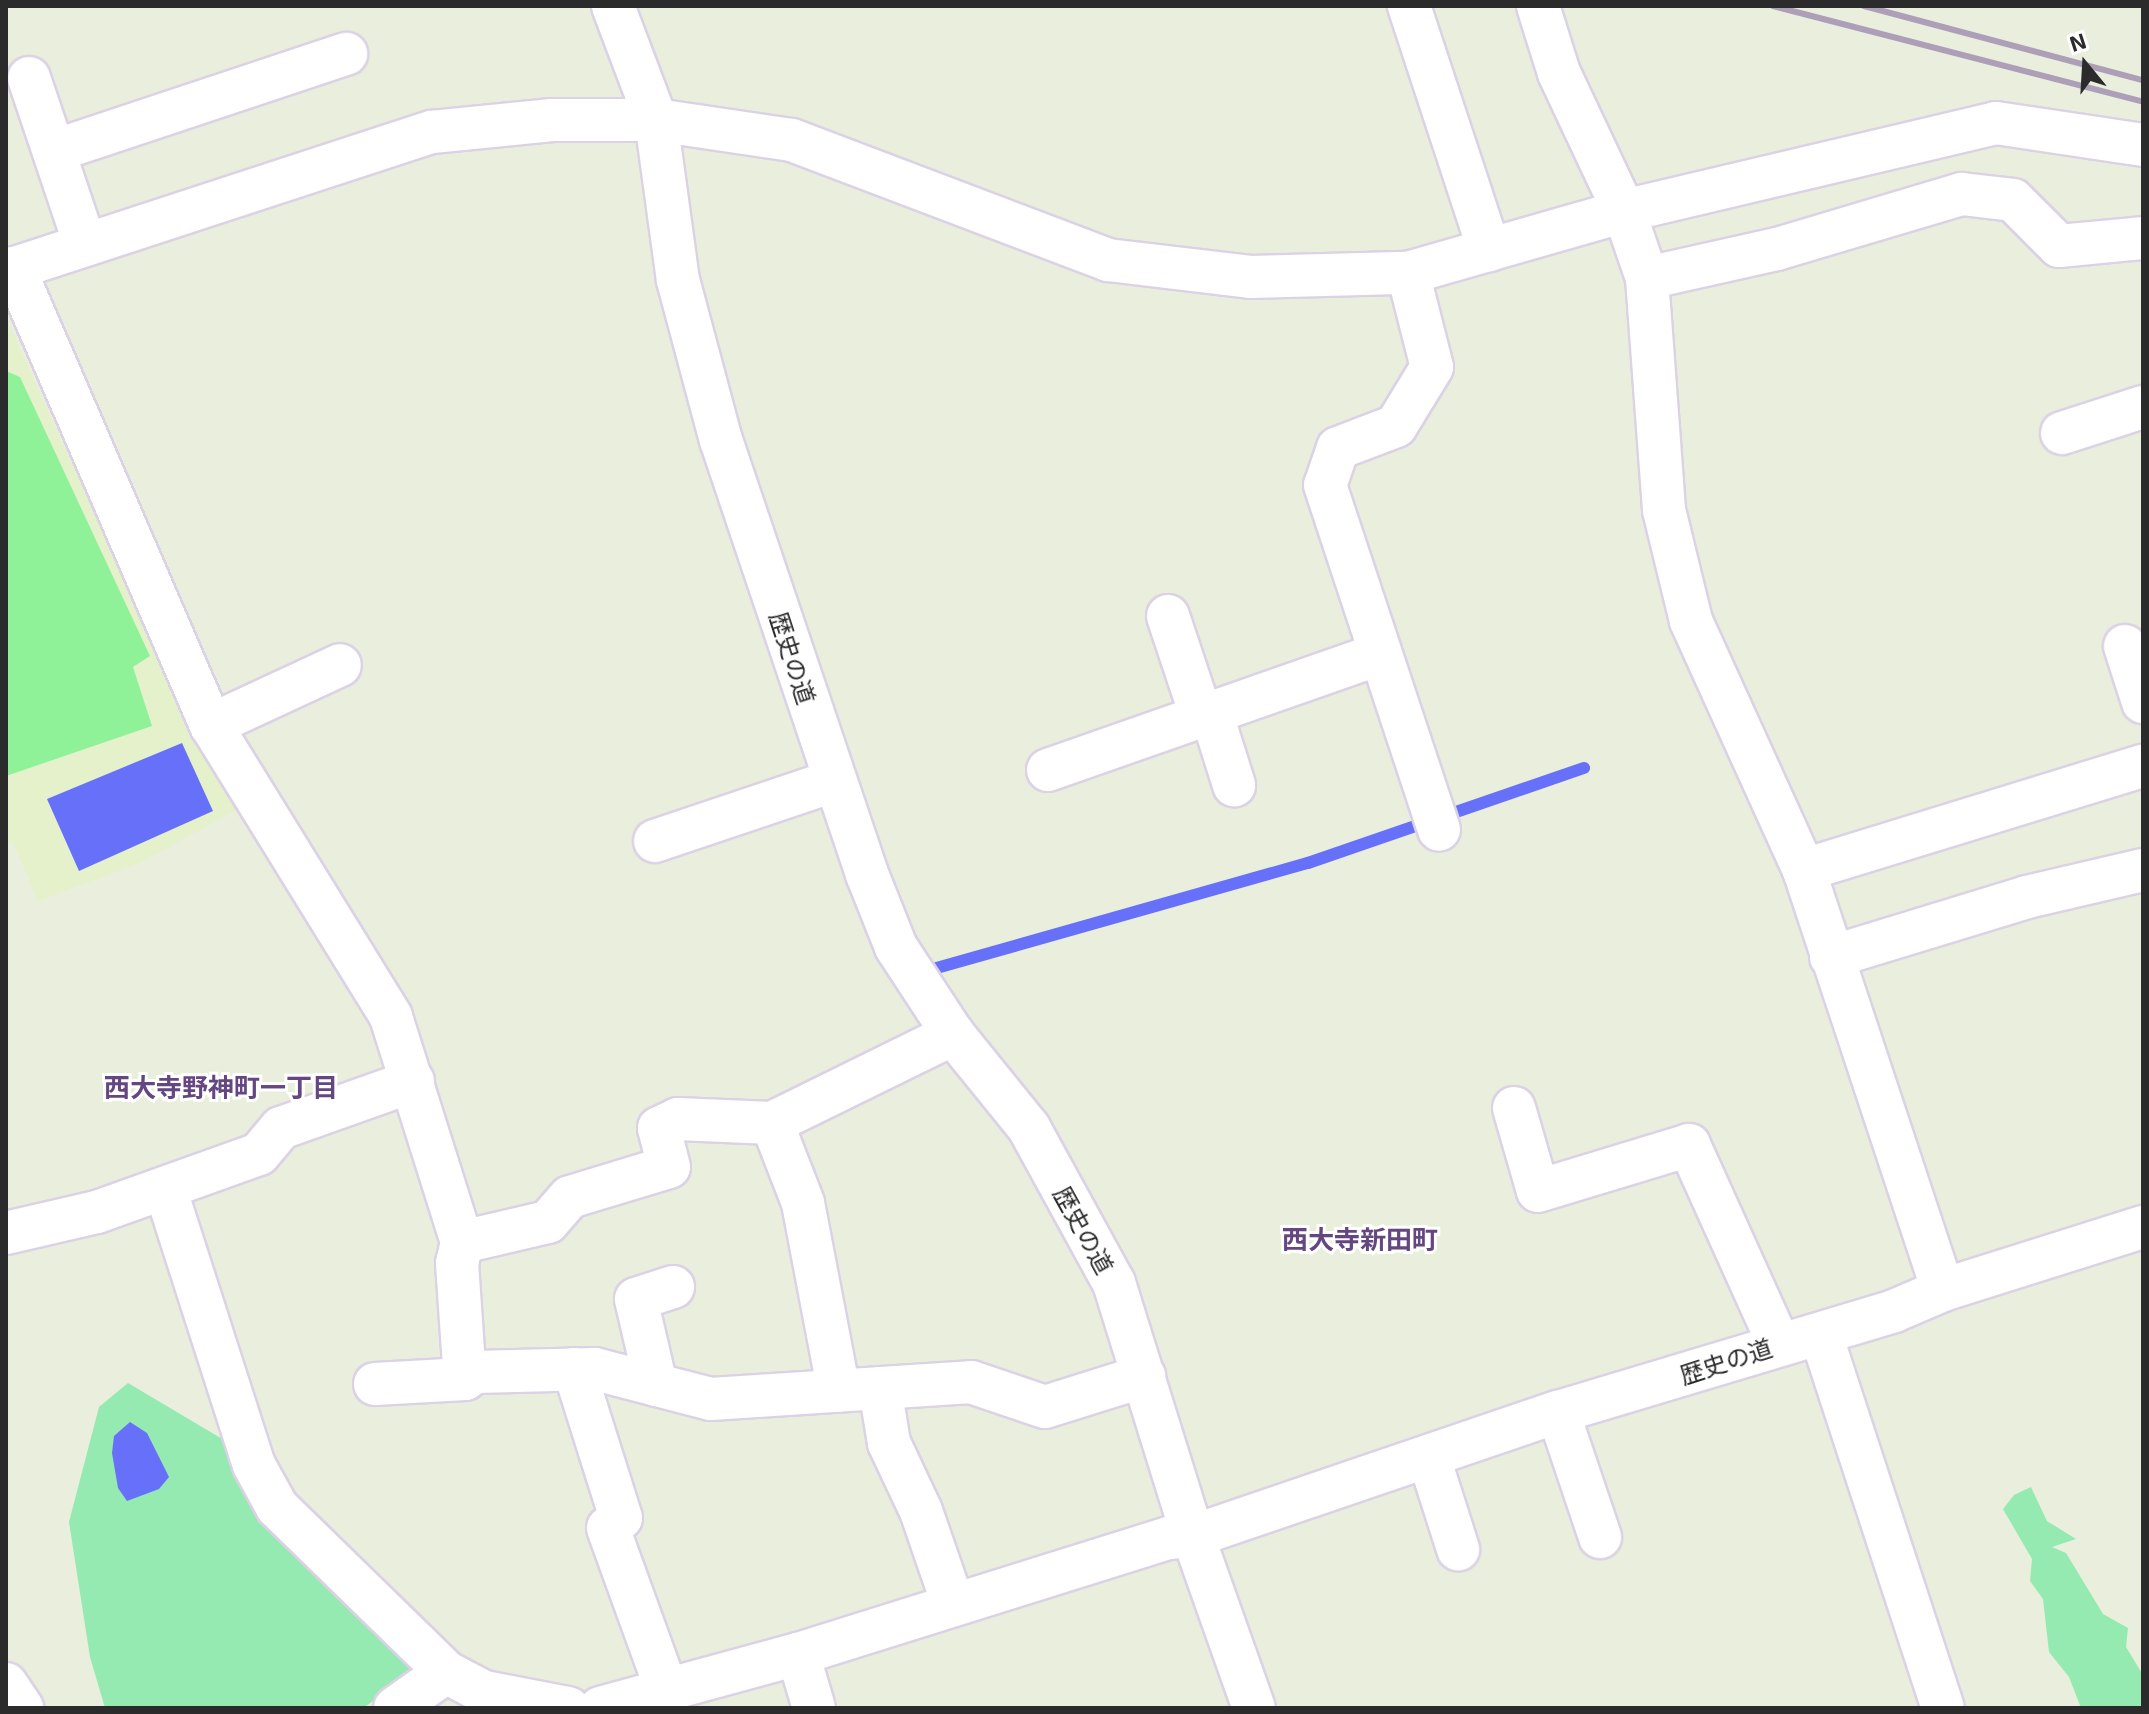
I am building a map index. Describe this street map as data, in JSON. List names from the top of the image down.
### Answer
{
  "streets": {
    "street": ["歴史の道"]
  },
  "districts": ["西大寺野神町一丁目", "西大寺新田町"],
  "north": "top"
}
